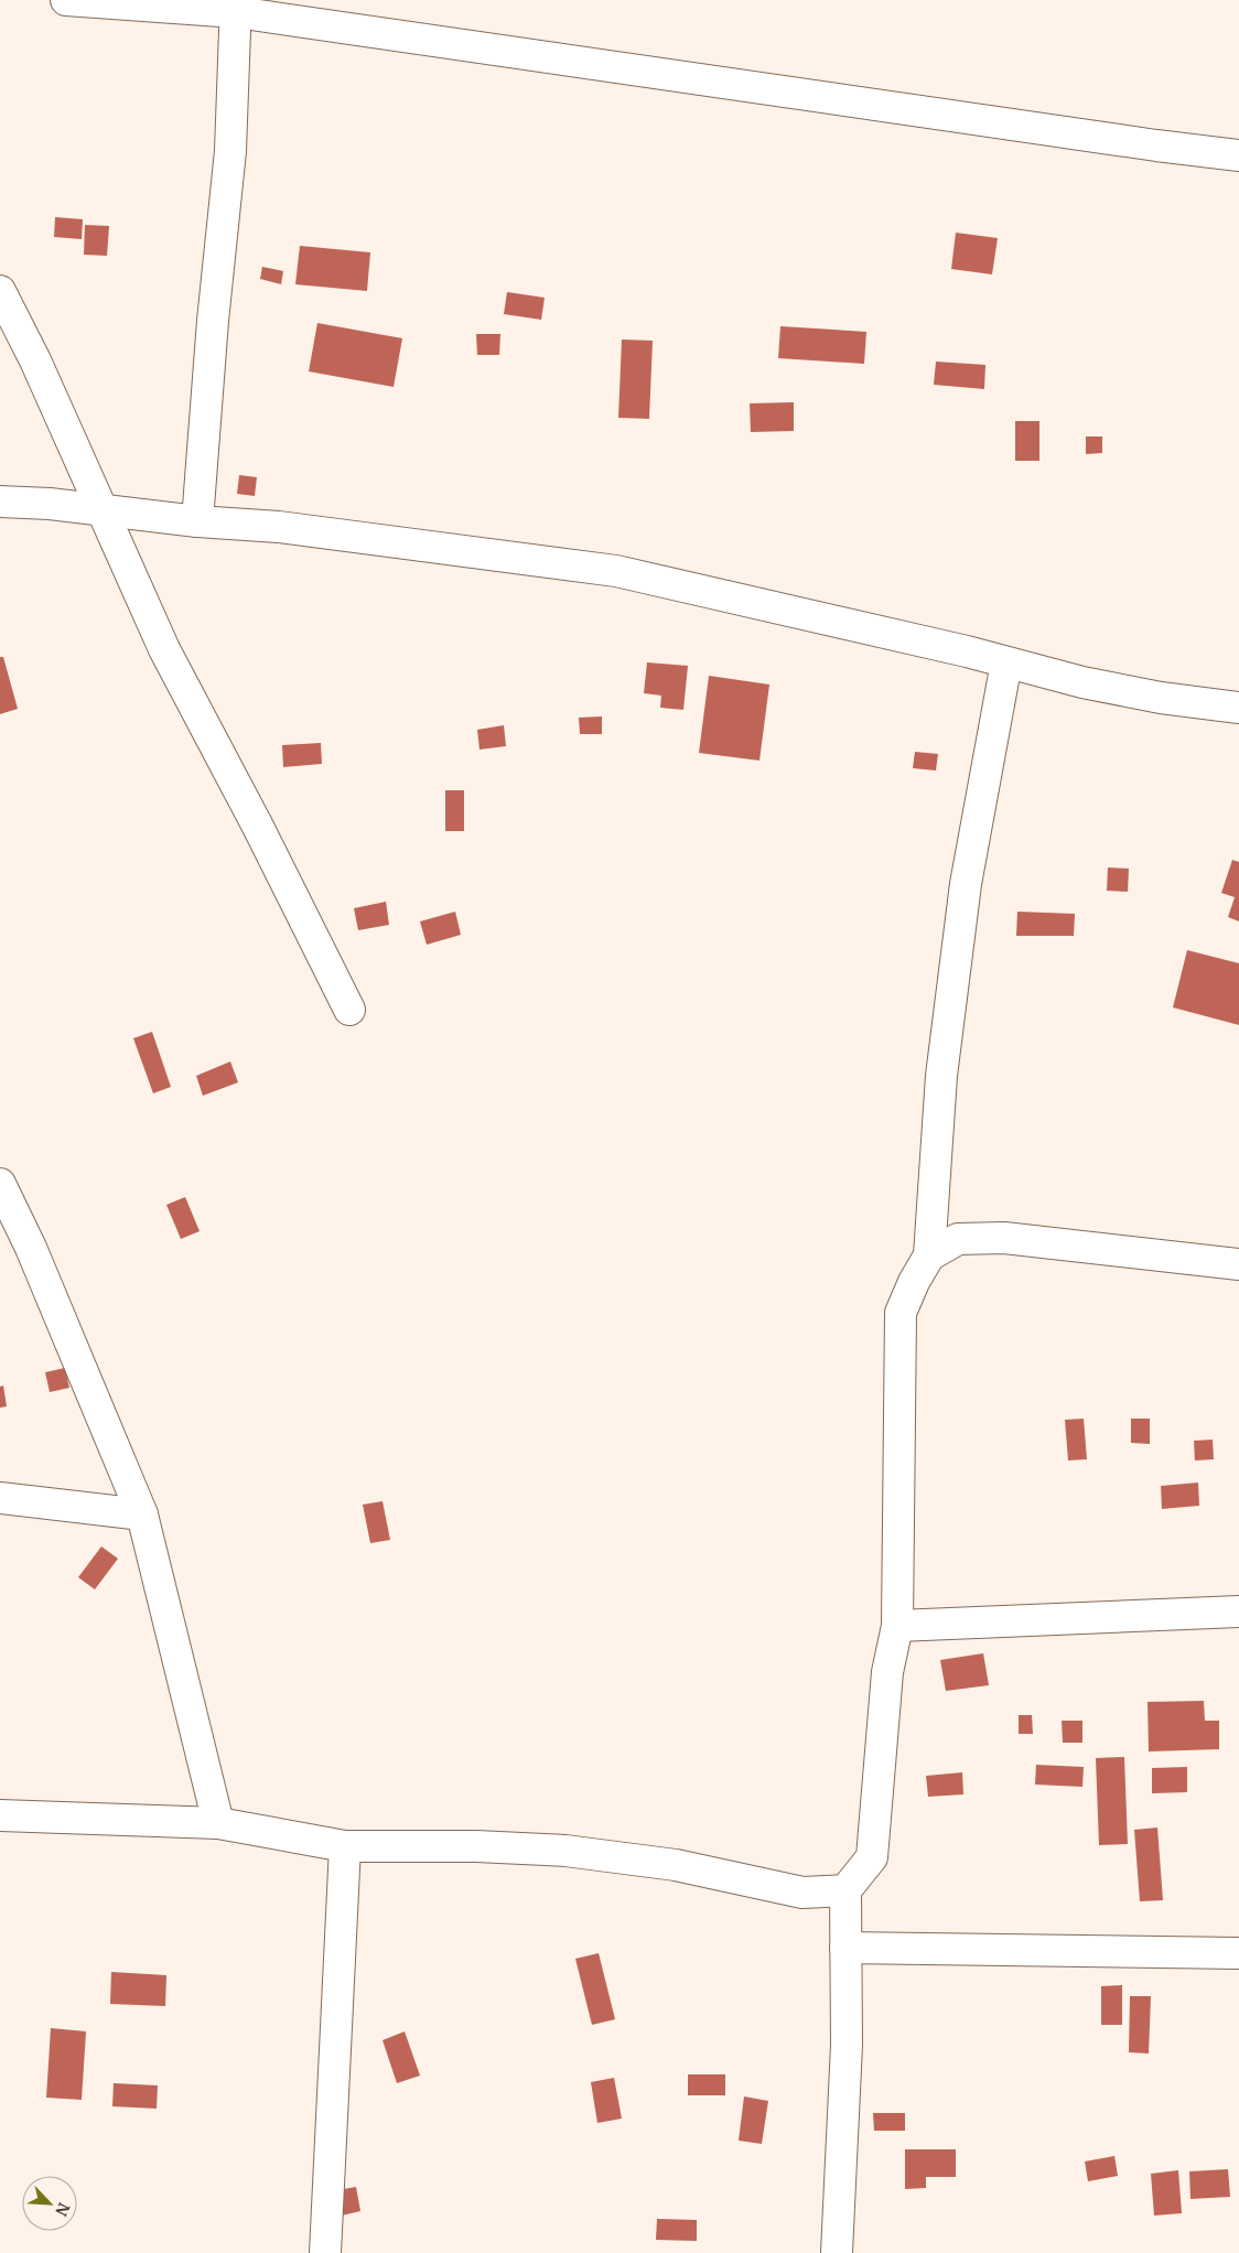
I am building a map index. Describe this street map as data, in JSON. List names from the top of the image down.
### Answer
{
  "north": "bottom right"
}
